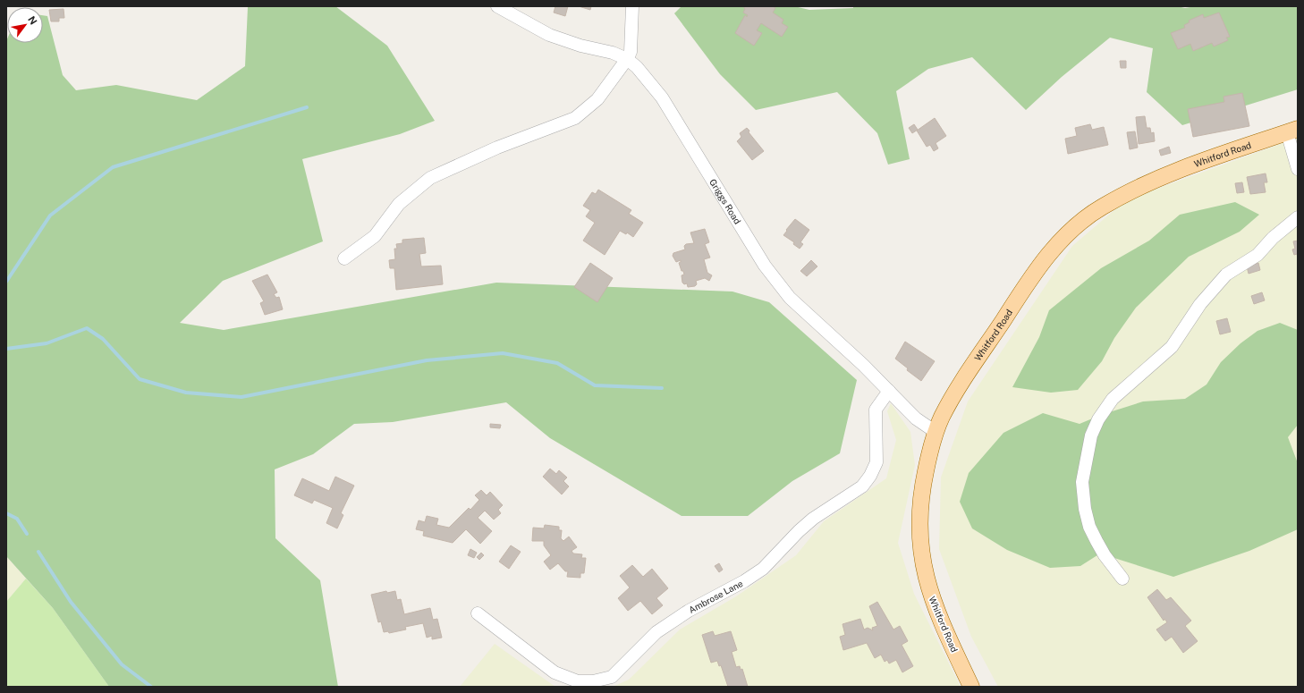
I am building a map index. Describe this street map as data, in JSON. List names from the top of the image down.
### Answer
{
  "streets": {
    "main road": ["Whitford Road"],
    "street": ["Griggs Road", "Ambrose Lane"]
  },
  "crossings": [
    ["Whitford Road", "Griggs Road"],
    ["Griggs Road", "Ambrose Lane"]
  ],
  "north": "top right"
}
